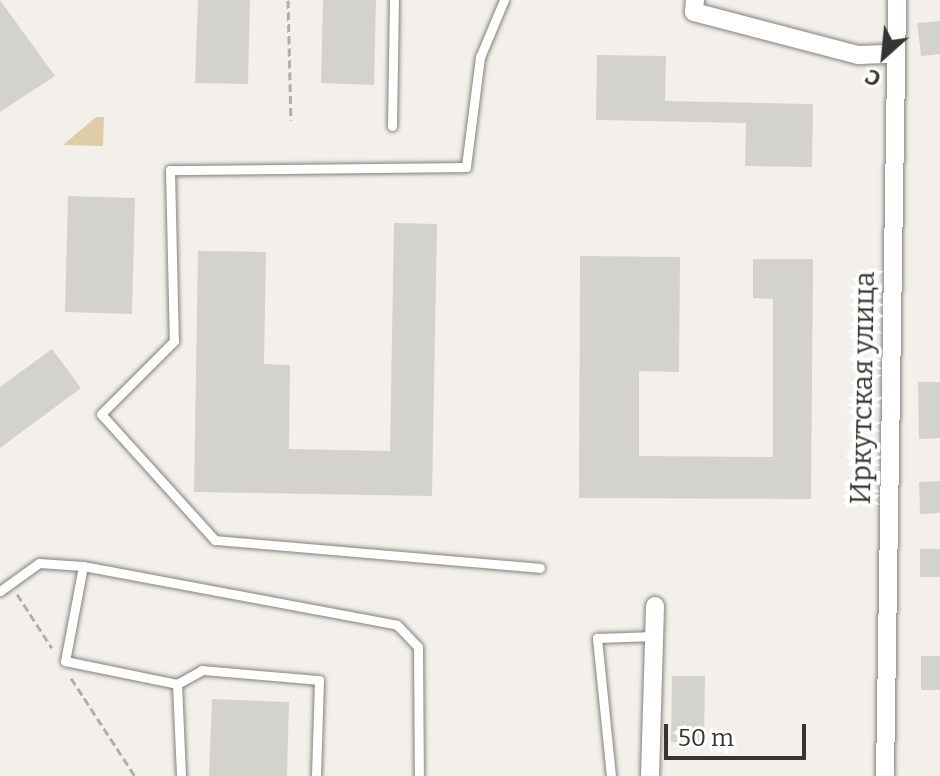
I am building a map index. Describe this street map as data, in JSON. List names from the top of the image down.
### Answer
{
  "streets": {
    "street": ["Иркутская улица"]
  },
  "scale_bar": "50 m",
  "north": "bottom left"
}
